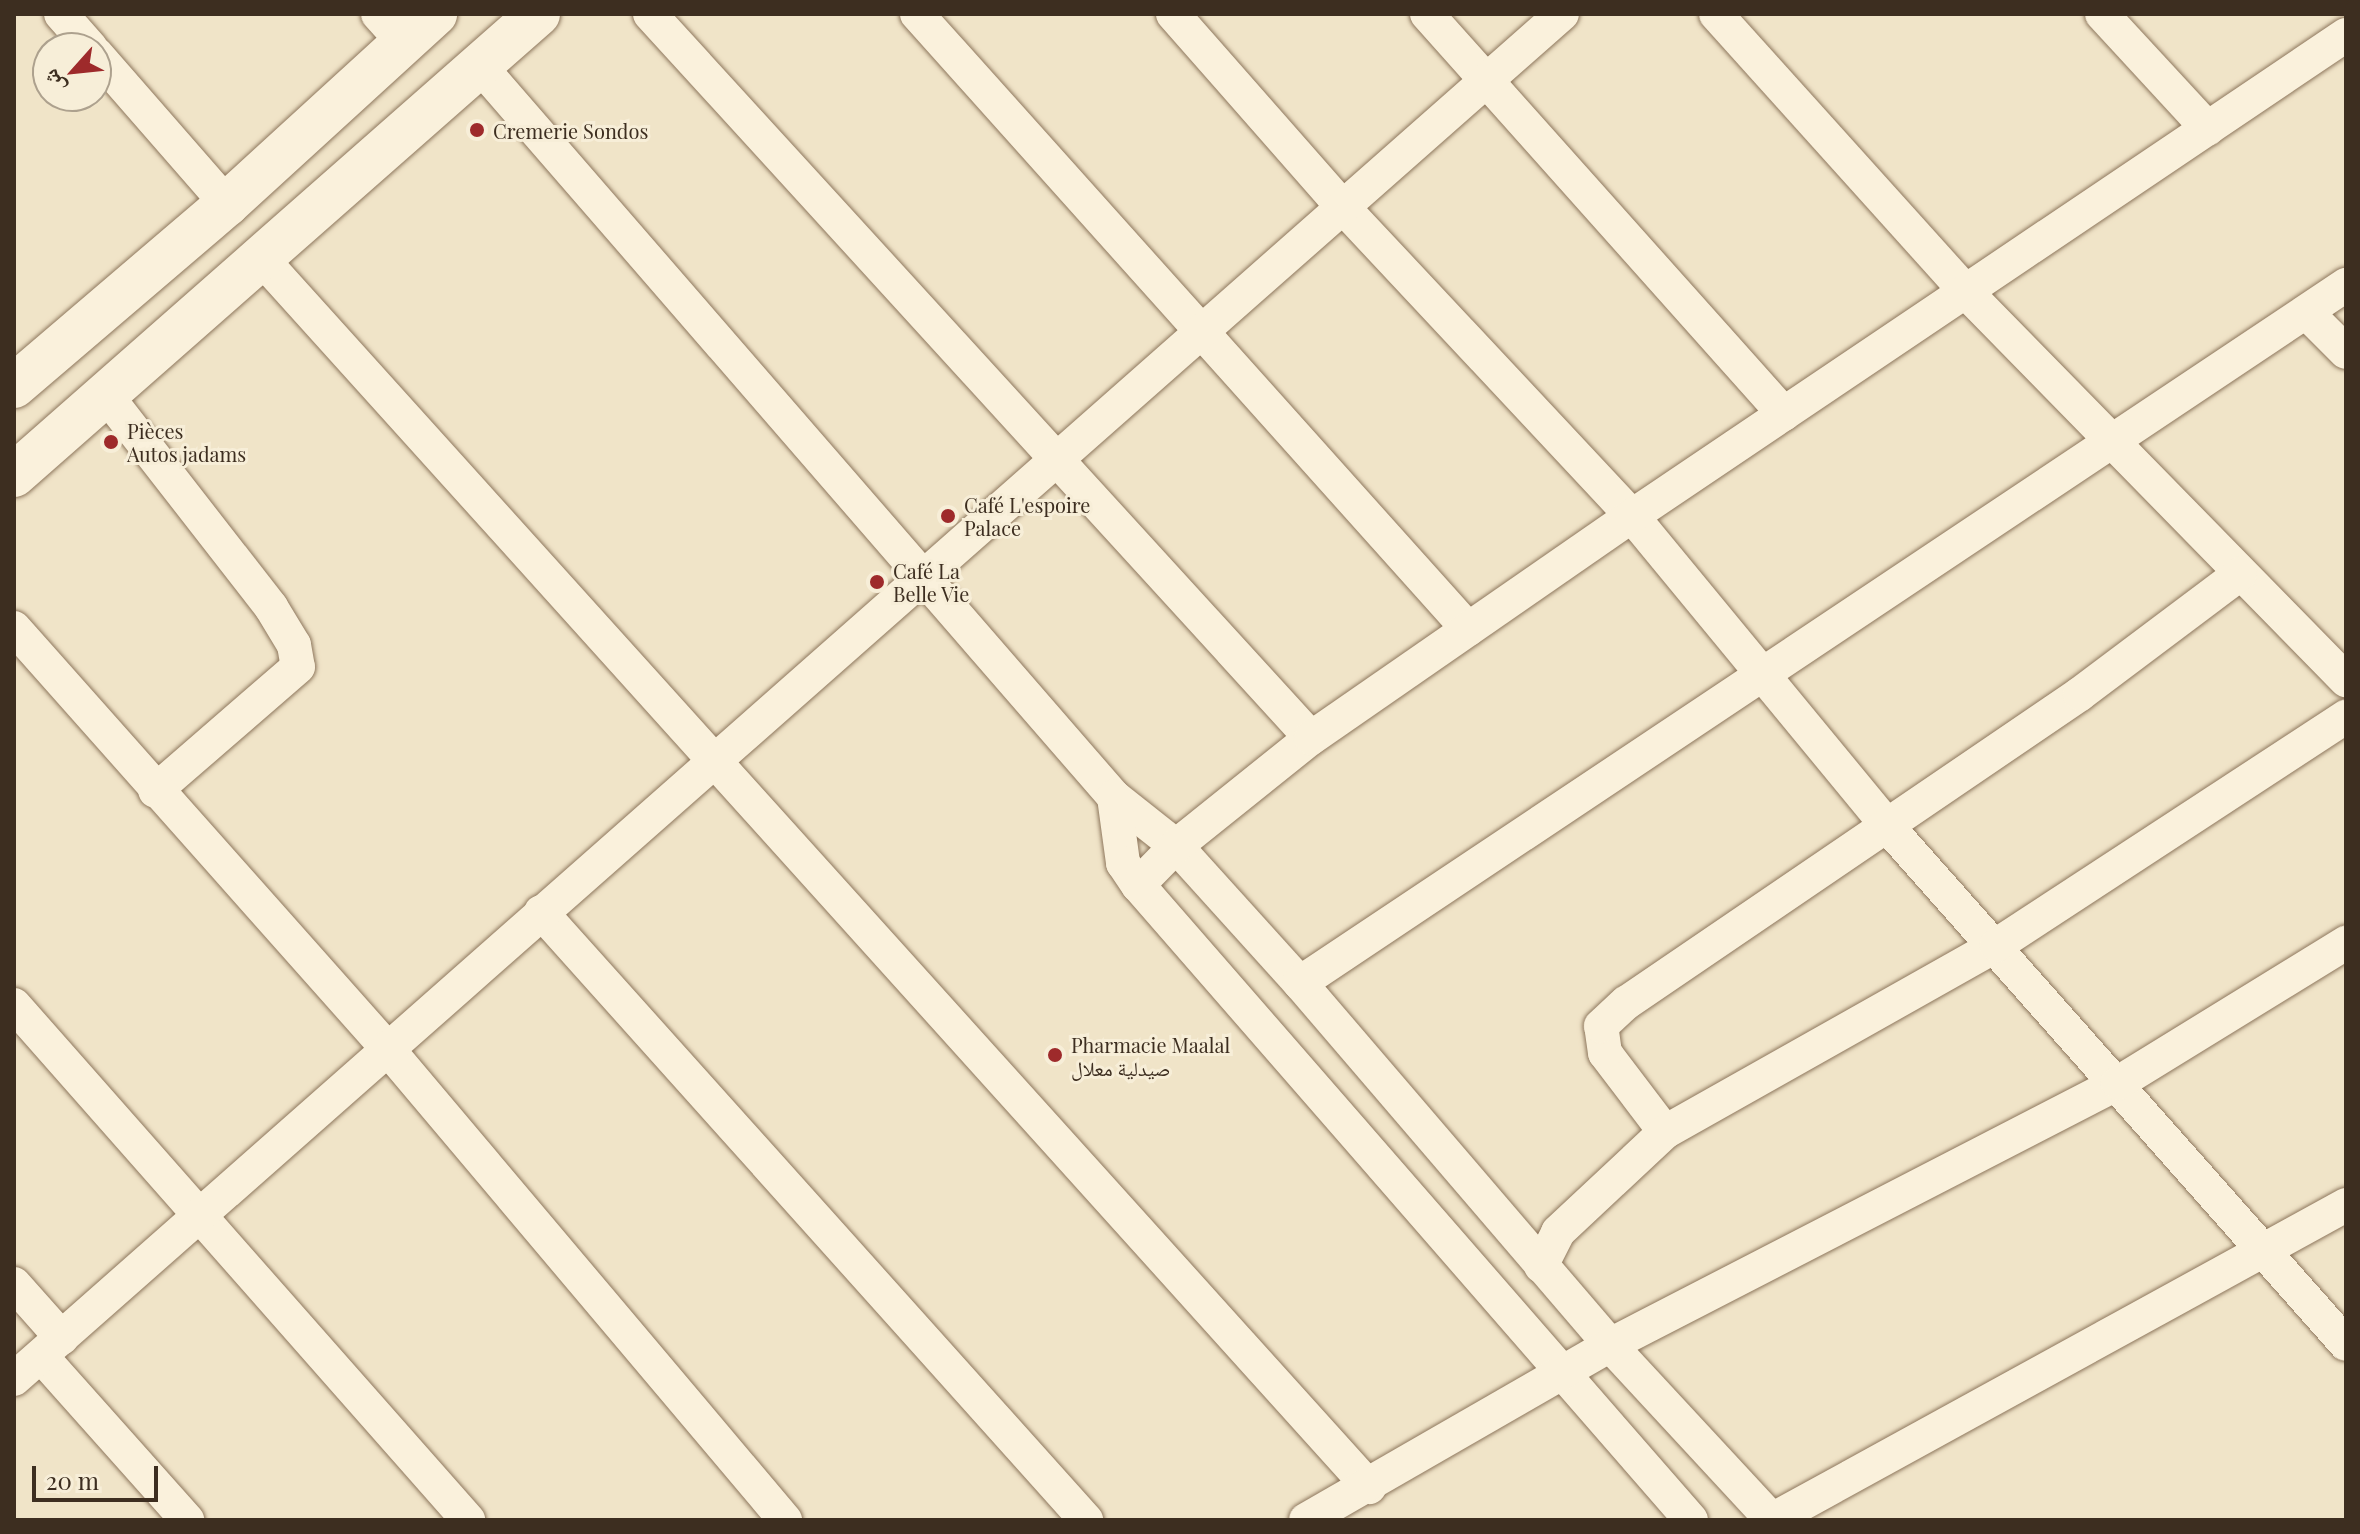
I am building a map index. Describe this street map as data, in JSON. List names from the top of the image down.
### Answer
{
  "places": [
    "Cremerie Sondos",
    "Pièces Autos jadams",
    "Café L'espoire Palace",
    "Café La Belle Vie",
    "Pharmacie Maalal صيدلية معلال"
  ],
  "scale_bar": "20 m",
  "north": "bottom left"
}
